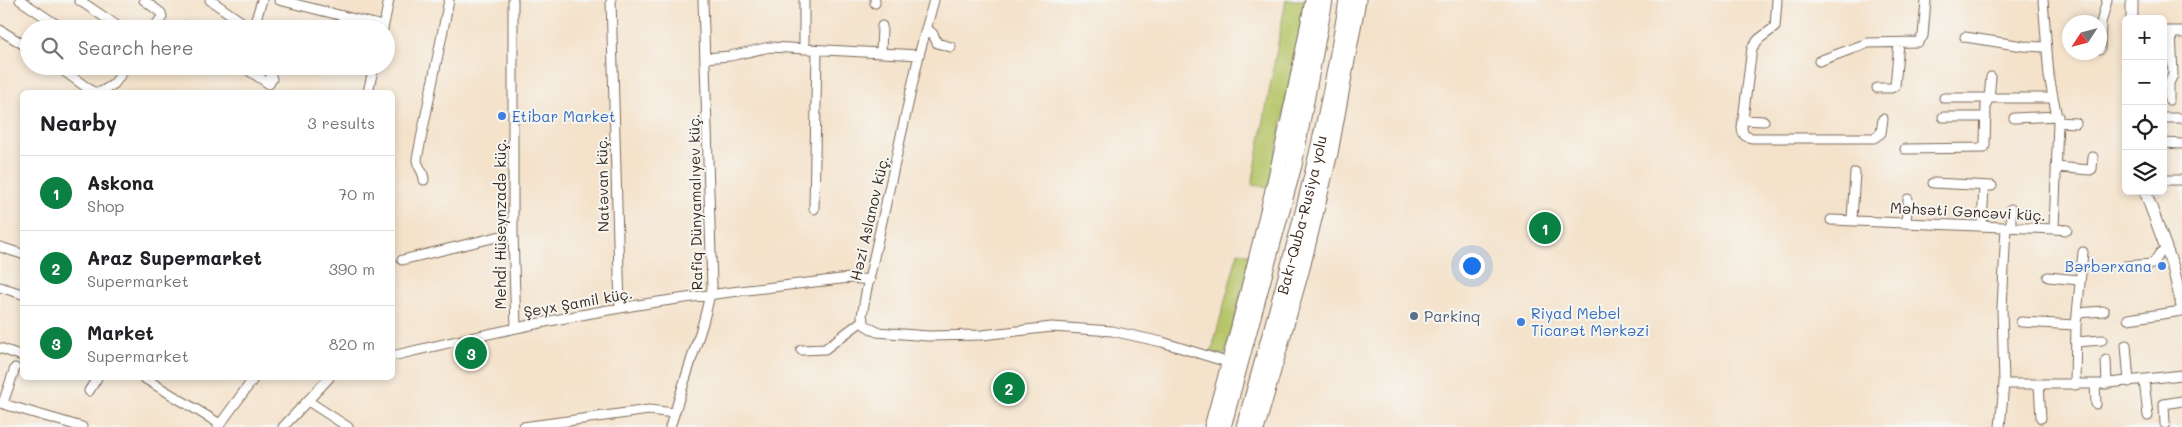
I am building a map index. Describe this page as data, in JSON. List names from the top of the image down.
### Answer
{
  "streets": {
    "highway": ["Bakı-Quba-Rusiya yolu"],
    "street": [
      "Natəvan küç.",
      "Rafiq Dünyamalıyev küç.",
      "Məhsəti Gəncəvi küç.",
      "Həzi Aslanov küç.",
      "Mehdi Hüseynzadə küç.",
      "Şeyx Şamil küç."
    ]
  },
  "crossings": [
    ["Natəvan küç.", "Şeyx Şamil küç."],
    ["Rafiq Dünyamalıyev küç.", "Şeyx Şamil küç."],
    ["Həzi Aslanov küç.", "Şeyx Şamil küç."],
    ["Mehdi Hüseynzadə küç.", "Şeyx Şamil küç."]
  ],
  "places": [
    "Etibar Market",
    "Bərbərxana",
    "Parkinq",
    "Riyad Mebel Ticarət Mərkəzi"
  ],
  "north": "bottom left",
  "page": {
    "map_buttons": ["+", "−"],
    "search": "Search here",
    "heading": ["Nearby", "3 results"],
    "list": [
      {
        "mark": "1",
        "name": "Askona",
        "note": "Shop",
        "value": "70 m"
      },
      {
        "mark": "2",
        "name": "Araz Supermarket",
        "note": "Supermarket",
        "value": "390 m"
      },
      {
        "mark": "3",
        "name": "Market",
        "note": "Supermarket",
        "value": "820 m"
      }
    ],
    "pins": ["1", "3", "2"]
  }
}
